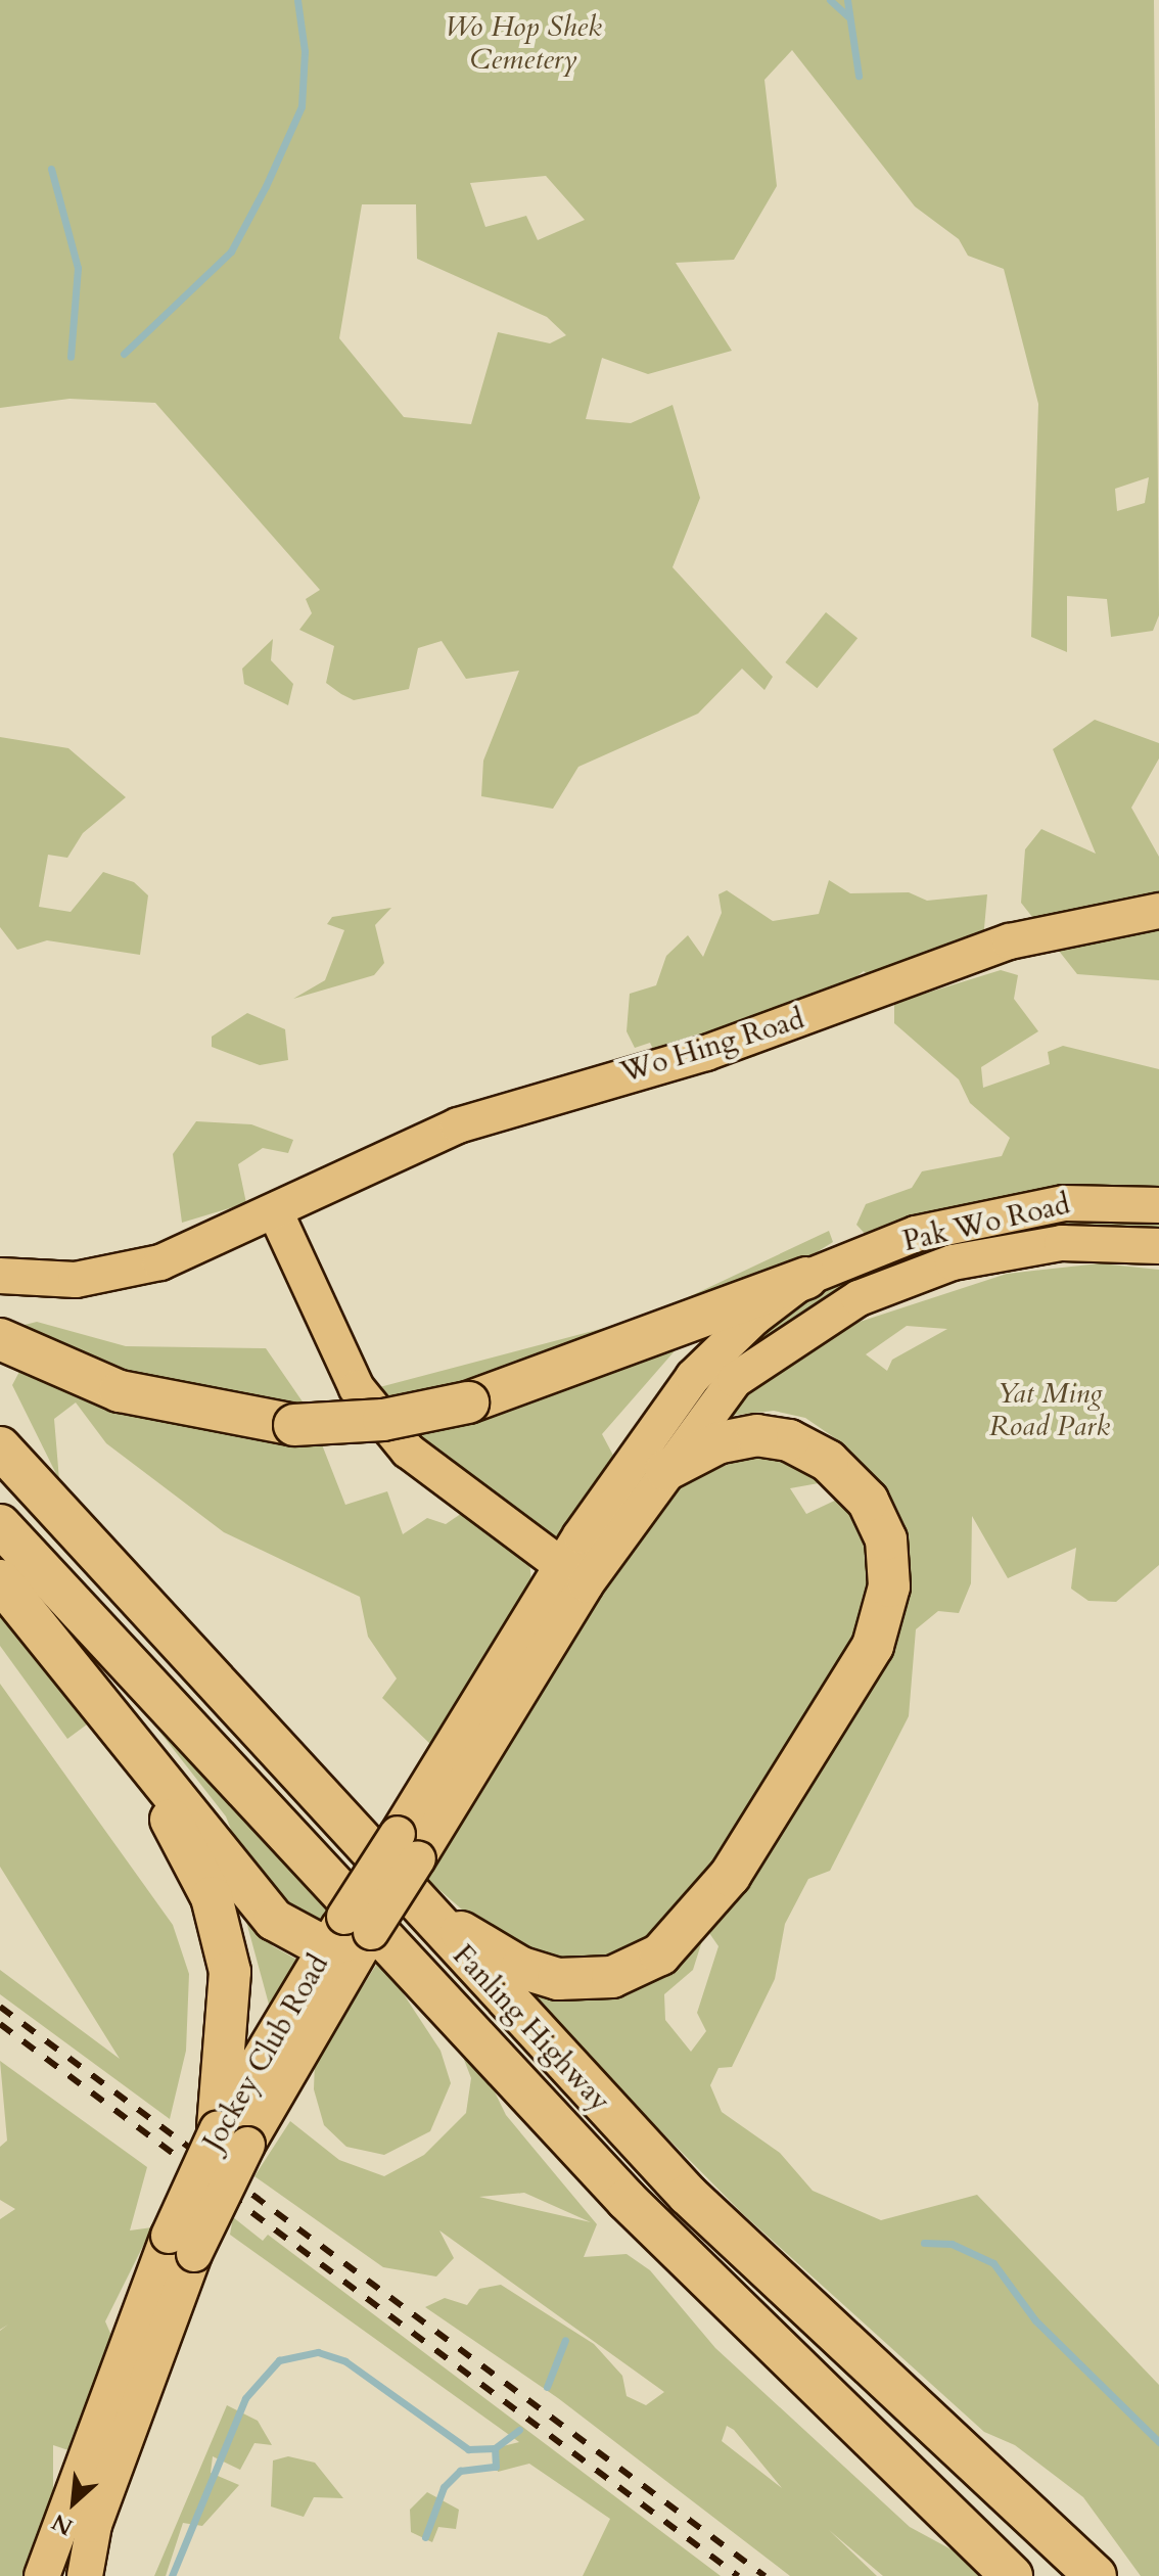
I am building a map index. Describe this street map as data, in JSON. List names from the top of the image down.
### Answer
{
  "streets": {
    "highway": ["Fanling Highway"],
    "main road": ["Wo Hing Road", "Pak Wo Road", "Jockey Club Road"]
  },
  "crossings": [
    ["Pak Wo Road", "Jockey Club Road"]
  ],
  "parks": ["Wo Hop Shek Cemetery", "Yat Ming Road Park"],
  "north": "bottom left"
}
